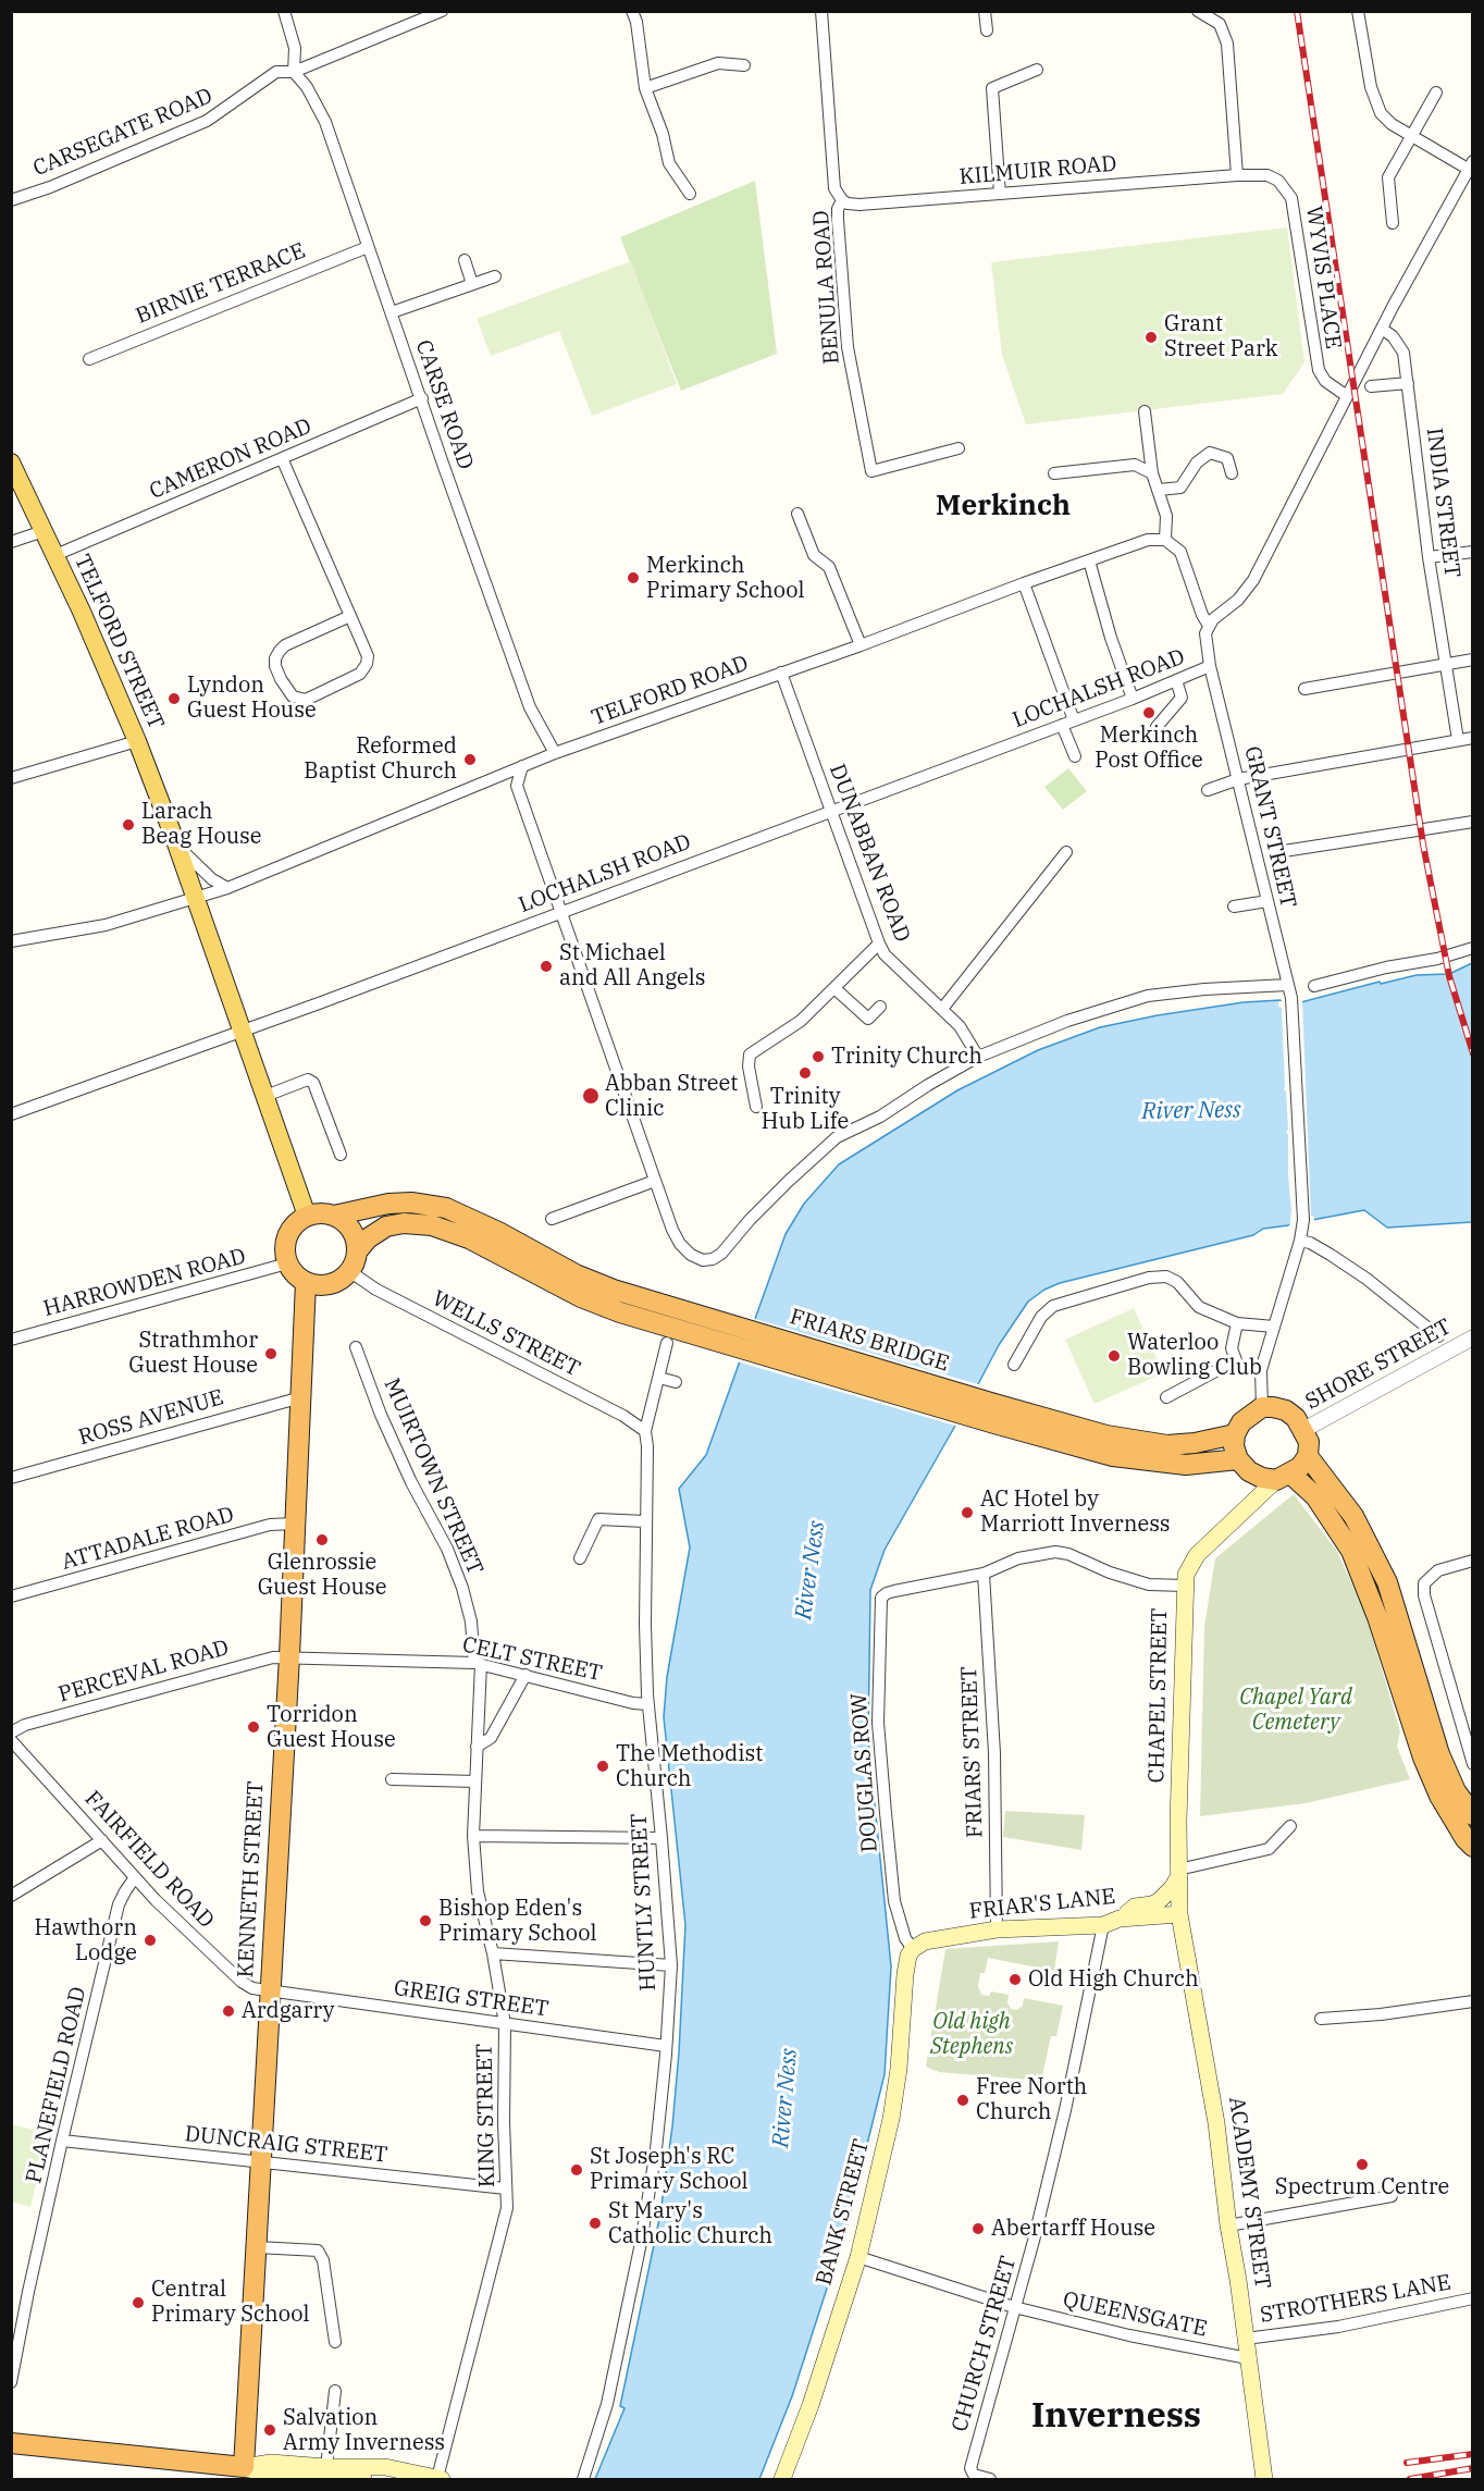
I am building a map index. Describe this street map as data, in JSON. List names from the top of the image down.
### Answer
{
  "streets": {
    "highway": ["FRIARS BRIDGE", "KENNETH STREET"],
    "main road": [
      "TELFORD STREET",
      "CHAPEL STREET",
      "FRIAR'S LANE",
      "ACADEMY STREET",
      "BANK STREET"
    ],
    "street": [
      "CARSEGATE ROAD",
      "KILMUIR ROAD",
      "WYVIS PLACE",
      "BIRNIE TERRACE",
      "BENULA ROAD",
      "CARSE ROAD",
      "CAMERON ROAD",
      "INDIA STREET",
      "LOCHALSH ROAD",
      "TELFORD ROAD",
      "GRANT STREET",
      "DUNABBAN ROAD",
      "HARROWDEN ROAD",
      "WELLS STREET",
      "SHORE STREET",
      "ROSS AVENUE",
      "MUIRTOWN STREET",
      "ATTADALE ROAD",
      "CELT STREET",
      "PERCEVAL ROAD",
      "FRIARS' STREET",
      "DOUGLAS ROW",
      "FAIRFIELD ROAD",
      "HUNTLY STREET",
      "GREIG STREET",
      "PLANEFIELD ROAD",
      "KING STREET",
      "DUNCRAIG STREET",
      "STROTHERS LANE",
      "QUEENSGATE",
      "CHURCH STREET"
    ]
  },
  "crossings": [
    ["CARSEGATE ROAD", "CARSE ROAD"],
    ["KILMUIR ROAD", "WYVIS PLACE"],
    ["KILMUIR ROAD", "BENULA ROAD"],
    ["BIRNIE TERRACE", "CARSE ROAD"],
    ["CARSE ROAD", "CAMERON ROAD"],
    ["CARSE ROAD", "TELFORD ROAD"],
    ["CAMERON ROAD", "TELFORD STREET"],
    ["TELFORD STREET", "LOCHALSH ROAD"],
    ["TELFORD STREET", "TELFORD ROAD"],
    ["TELFORD STREET", "HARROWDEN ROAD"],
    ["TELFORD STREET", "WELLS STREET"],
    ["TELFORD STREET", "KENNETH STREET"],
    ["LOCHALSH ROAD", "GRANT STREET"],
    ["LOCHALSH ROAD", "DUNABBAN ROAD"],
    ["TELFORD ROAD", "DUNABBAN ROAD"],
    ["GRANT STREET", "SHORE STREET"],
    ["GRANT STREET", "CHAPEL STREET"],
    ["HARROWDEN ROAD", "WELLS STREET"],
    ["HARROWDEN ROAD", "KENNETH STREET"],
    ["WELLS STREET", "KENNETH STREET"],
    ["WELLS STREET", "HUNTLY STREET"],
    ["SHORE STREET", "CHAPEL STREET"],
    ["ROSS AVENUE", "KENNETH STREET"],
    ["MUIRTOWN STREET", "CELT STREET"],
    ["MUIRTOWN STREET", "KING STREET"],
    ["ATTADALE ROAD", "KENNETH STREET"],
    ["CELT STREET", "PERCEVAL ROAD"],
    ["CELT STREET", "KENNETH STREET"],
    ["CELT STREET", "HUNTLY STREET"],
    ["PERCEVAL ROAD", "KENNETH STREET"],
    ["CHAPEL STREET", "FRIAR'S LANE"],
    ["CHAPEL STREET", "ACADEMY STREET"],
    ["FRIARS' STREET", "DOUGLAS ROW"],
    ["FRIARS' STREET", "FRIAR'S LANE"],
    ["DOUGLAS ROW", "FRIAR'S LANE"],
    ["DOUGLAS ROW", "BANK STREET"],
    ["FAIRFIELD ROAD", "KENNETH STREET"],
    ["FAIRFIELD ROAD", "GREIG STREET"],
    ["FAIRFIELD ROAD", "PLANEFIELD ROAD"],
    ["KENNETH STREET", "GREIG STREET"],
    ["KENNETH STREET", "DUNCRAIG STREET"],
    ["HUNTLY STREET", "GREIG STREET"],
    ["FRIAR'S LANE", "ACADEMY STREET"],
    ["FRIAR'S LANE", "BANK STREET"],
    ["FRIAR'S LANE", "CHURCH STREET"],
    ["GREIG STREET", "KING STREET"],
    ["PLANEFIELD ROAD", "DUNCRAIG STREET"],
    ["KING STREET", "DUNCRAIG STREET"],
    ["ACADEMY STREET", "STROTHERS LANE"],
    ["ACADEMY STREET", "QUEENSGATE"],
    ["BANK STREET", "QUEENSGATE"],
    ["QUEENSGATE", "CHURCH STREET"]
  ],
  "districts": ["Merkinch", "Inverness"],
  "water": ["River Ness"],
  "parks": ["Chapel Yard Cemetery", "Old high Stephens"],
  "places": [
    "Grant Street Park",
    "Merkinch Primary School",
    "Lyndon Guest House",
    "Merkinch Post Office",
    "Reformed Baptist Church",
    "Larach Beag House",
    "St Michael and All Angels",
    "Trinity Church",
    "Trinity Hub Life",
    "Abban Street Clinic",
    "Strathmhor Guest House",
    "Waterloo Bowling Club",
    "AC Hotel by Marriott Inverness",
    "Glenrossie Guest House",
    "Torridon Guest House",
    "The Methodist Church",
    "Bishop Eden's Primary School",
    "Hawthorn Lodge",
    "Old High Church",
    "Ardgarry",
    "Free North Church",
    "Spectrum Centre",
    "St Joseph's RC Primary School",
    "St Mary's Catholic Church",
    "Abertarff House",
    "Central Primary School",
    "Salvation Army Inverness"
  ]
}
